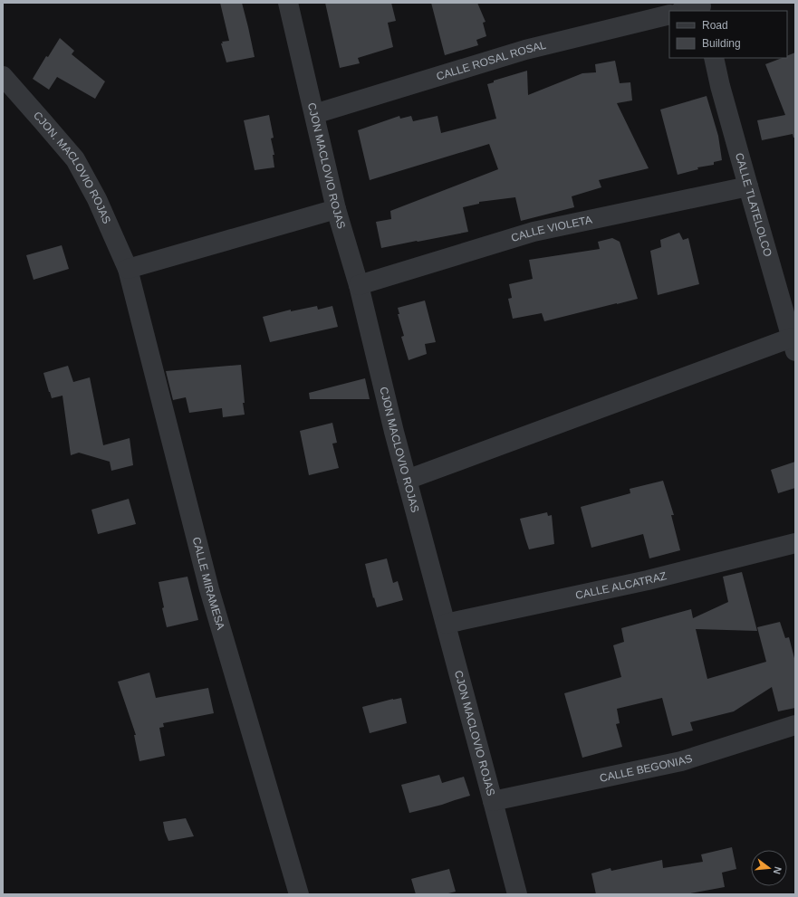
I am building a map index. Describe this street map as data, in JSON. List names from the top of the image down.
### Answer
{
  "streets": {
    "street": [
      "CALLE ROSAL ROSAL",
      "CJON MACLOVIO ROJAS",
      "CJON. MACLOVIO ROJAS",
      "CALLE TLATELOLCO",
      "CALLE VIOLETA",
      "CALLE MIRAMESA",
      "CALLE ALCATRAZ",
      "CALLE BEGONIAS"
    ]
  },
  "crossings": [
    ["CALLE ROSAL ROSAL", "CJON MACLOVIO ROJAS"],
    ["CJON MACLOVIO ROJAS", "CALLE VIOLETA"],
    ["CJON MACLOVIO ROJAS", "CALLE ALCATRAZ"],
    ["CJON MACLOVIO ROJAS", "CALLE BEGONIAS"],
    ["CJON. MACLOVIO ROJAS", "CALLE MIRAMESA"],
    ["CALLE TLATELOLCO", "CALLE VIOLETA"]
  ],
  "legend": ["Road", "Building"],
  "north": "right"
}
